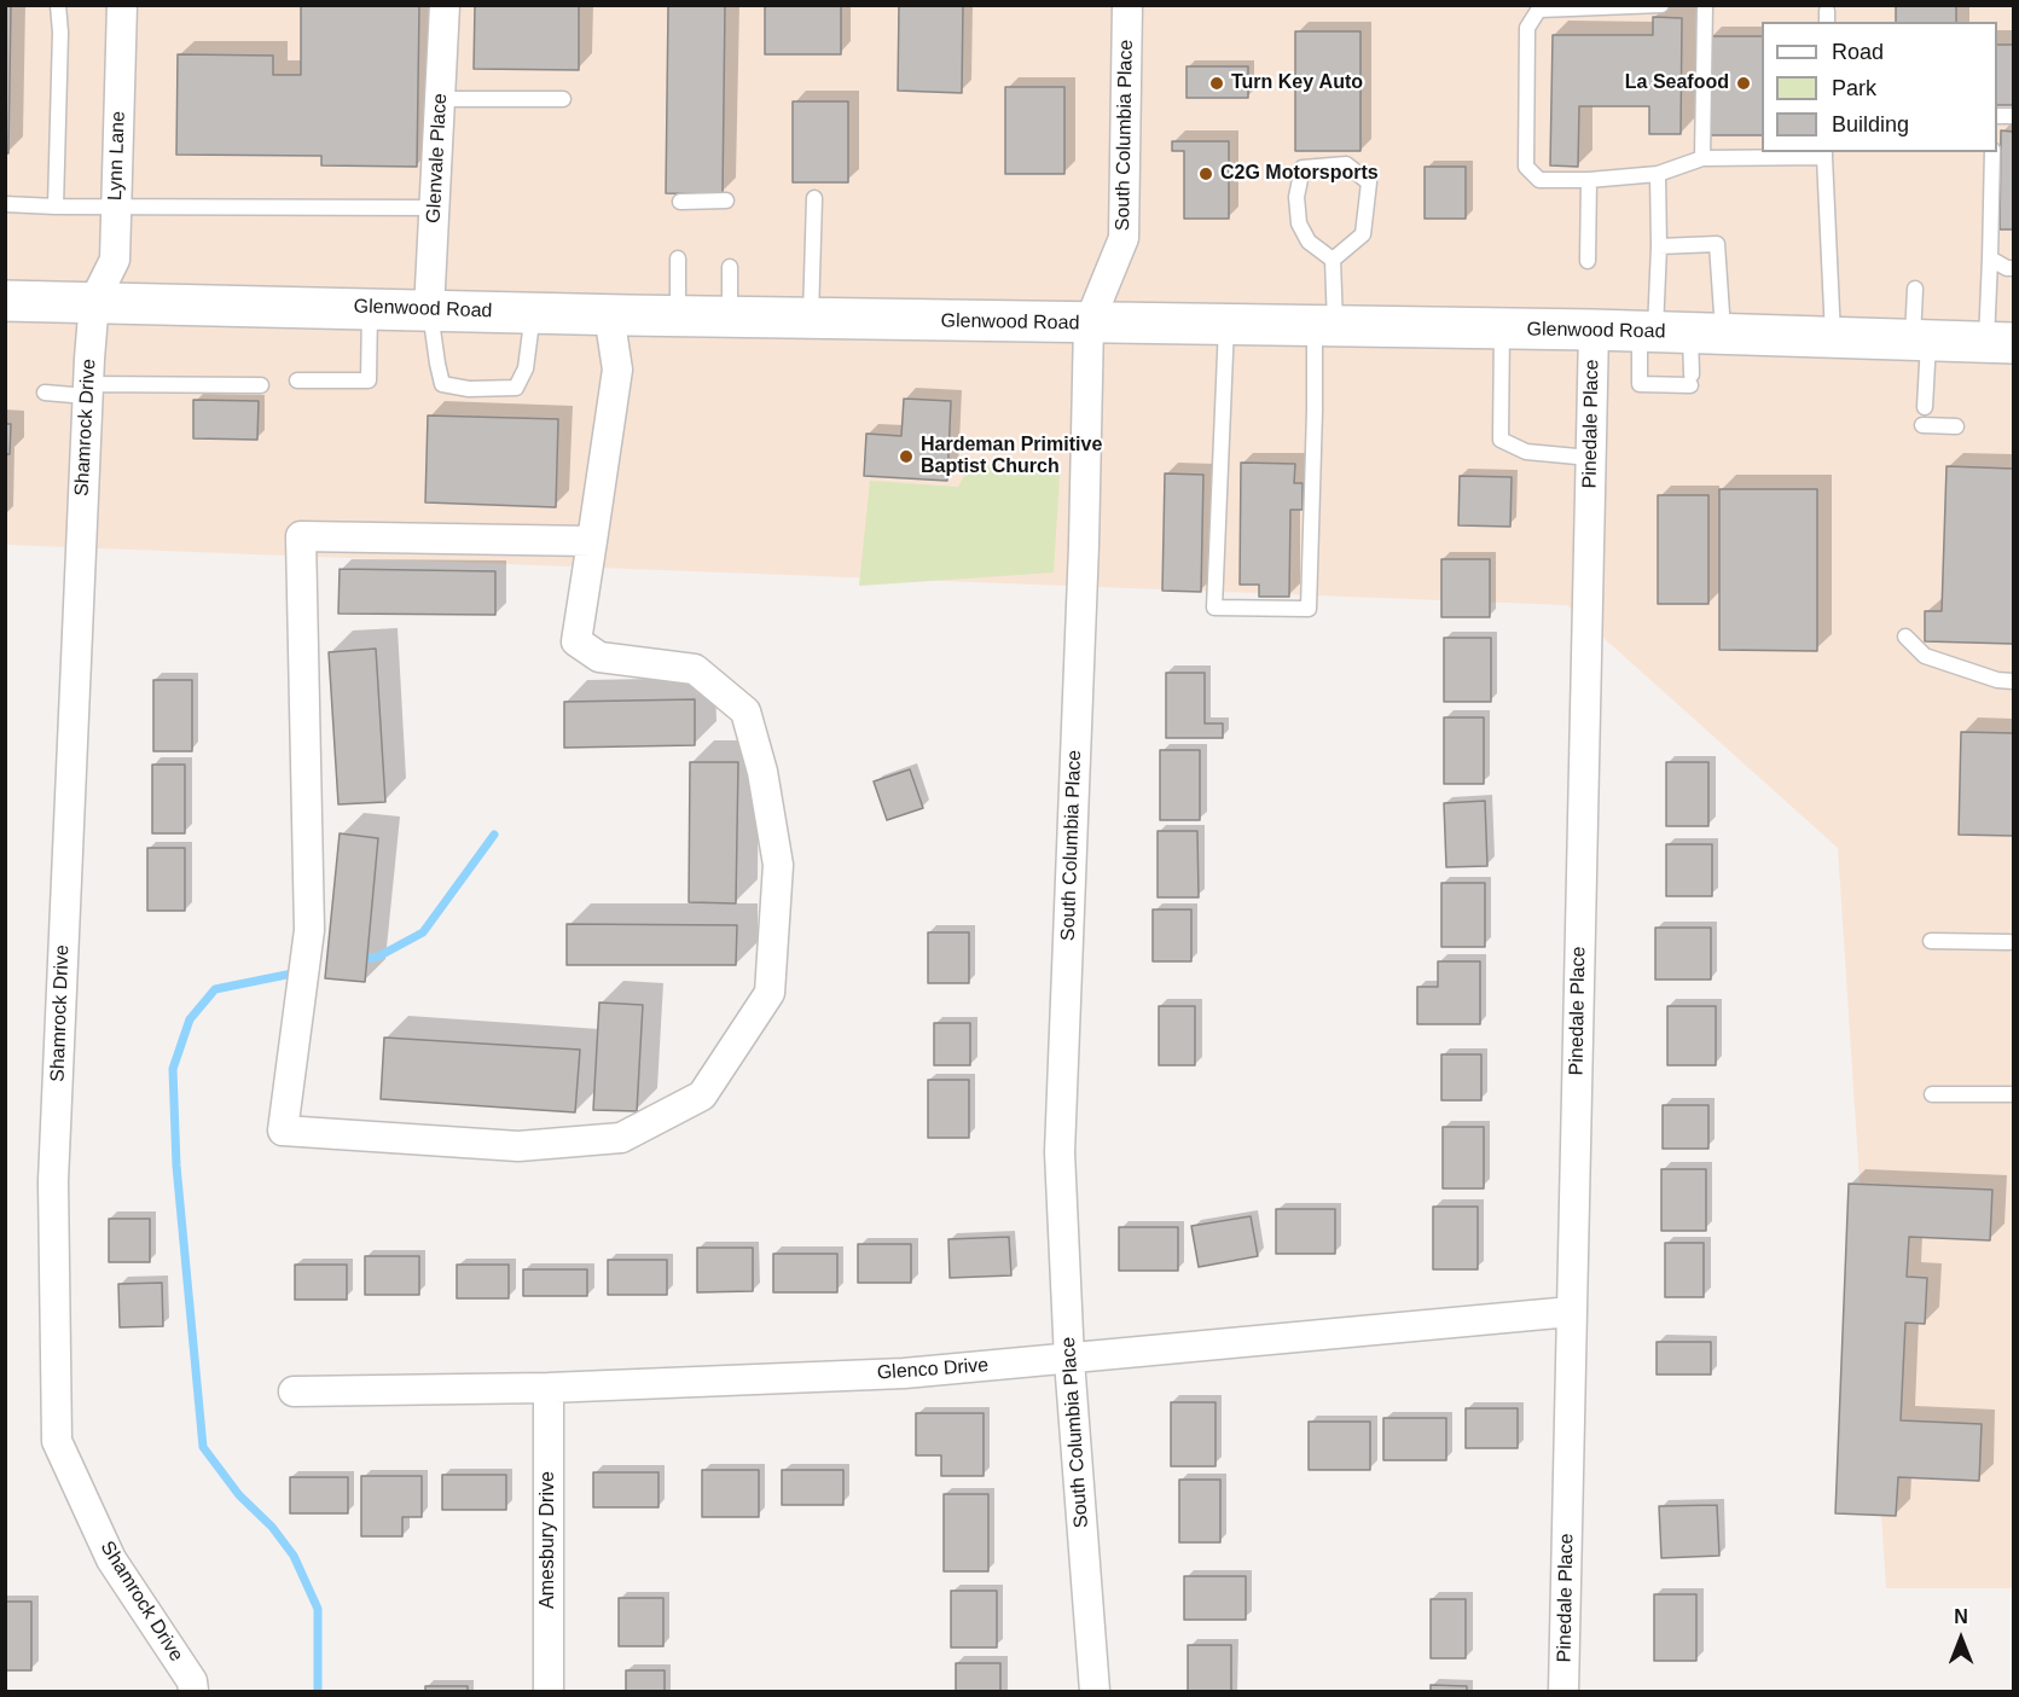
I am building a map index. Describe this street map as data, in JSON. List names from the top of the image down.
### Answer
{
  "streets": {
    "main road": ["Glenwood Road"],
    "street": [
      "South Columbia Place",
      "Lynn Lane",
      "Glenvale Place",
      "Pinedale Place",
      "Shamrock Drive",
      "Glenco Drive",
      "Amesbury Drive"
    ]
  },
  "crossings": [
    ["South Columbia Place", "Glenwood Road"],
    ["South Columbia Place", "Glenco Drive"],
    ["Lynn Lane", "Glenwood Road"],
    ["Lynn Lane", "Shamrock Drive"],
    ["Glenvale Place", "Glenwood Road"],
    ["Glenwood Road", "Pinedale Place"],
    ["Glenwood Road", "Shamrock Drive"],
    ["Pinedale Place", "Glenco Drive"],
    ["Glenco Drive", "Amesbury Drive"]
  ],
  "places": [
    "Turn Key Auto",
    "La Seafood",
    "C2G Motorsports",
    "Hardeman Primitive Baptist Church"
  ],
  "legend": ["Road", "Park", "Building"],
  "north": "top"
}
